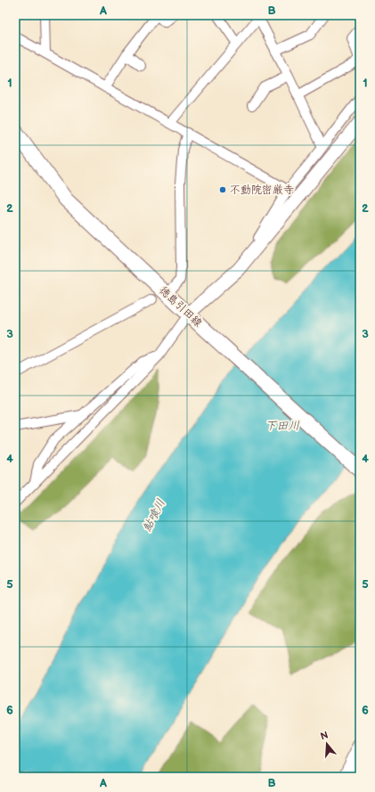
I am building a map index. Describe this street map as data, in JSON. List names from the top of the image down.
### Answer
{
  "streets": {
    "main road": ["徳島引田線"]
  },
  "water": ["下田川", "鮎喰川"],
  "places": ["不動院密厳寺"],
  "north": "top",
  "grid": {
    "columns": ["A", "B"],
    "rows": [
      "1",
      "2",
      "3",
      "4",
      "5",
      "6"
    ]
  }
}
